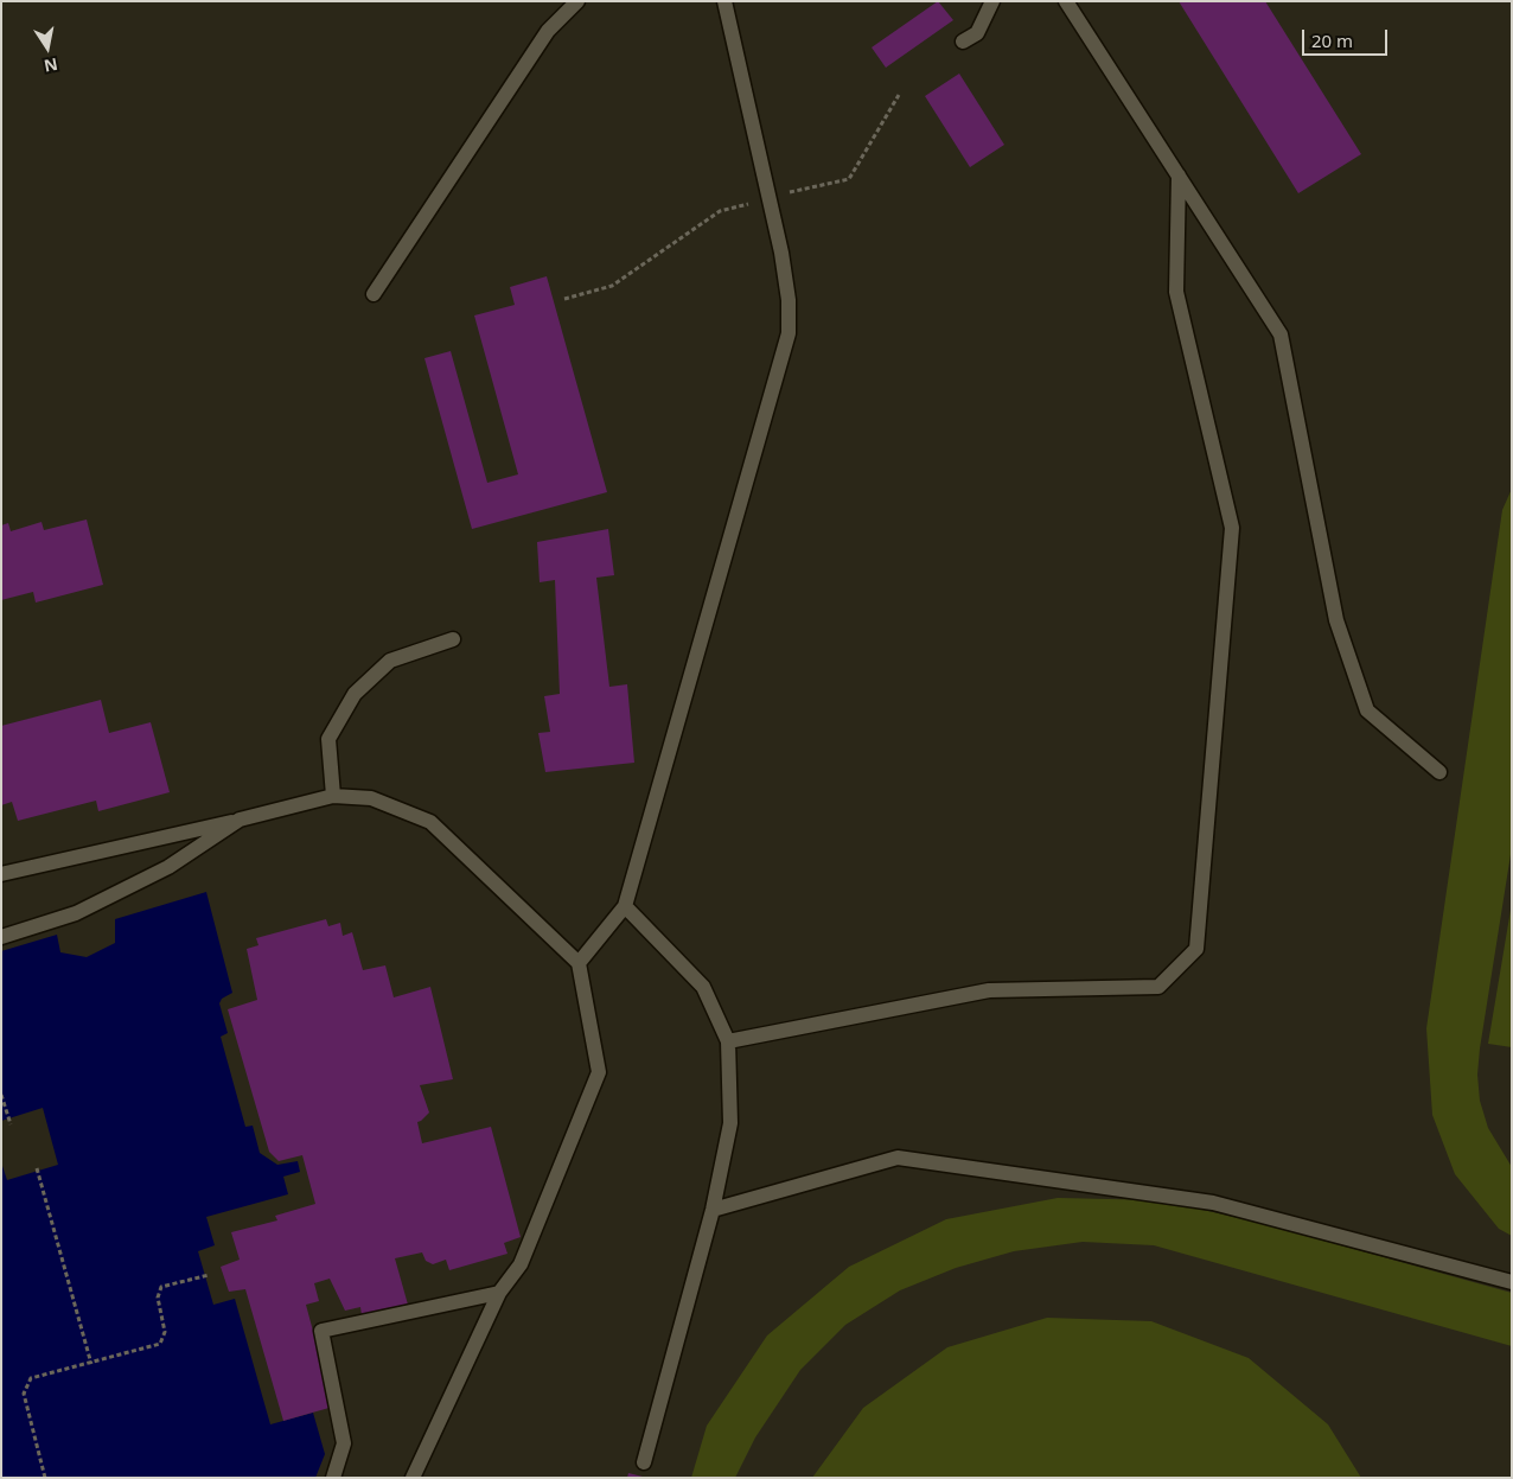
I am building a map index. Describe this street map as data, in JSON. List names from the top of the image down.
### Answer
{
  "scale_bar": "20 m",
  "north": "bottom"
}
